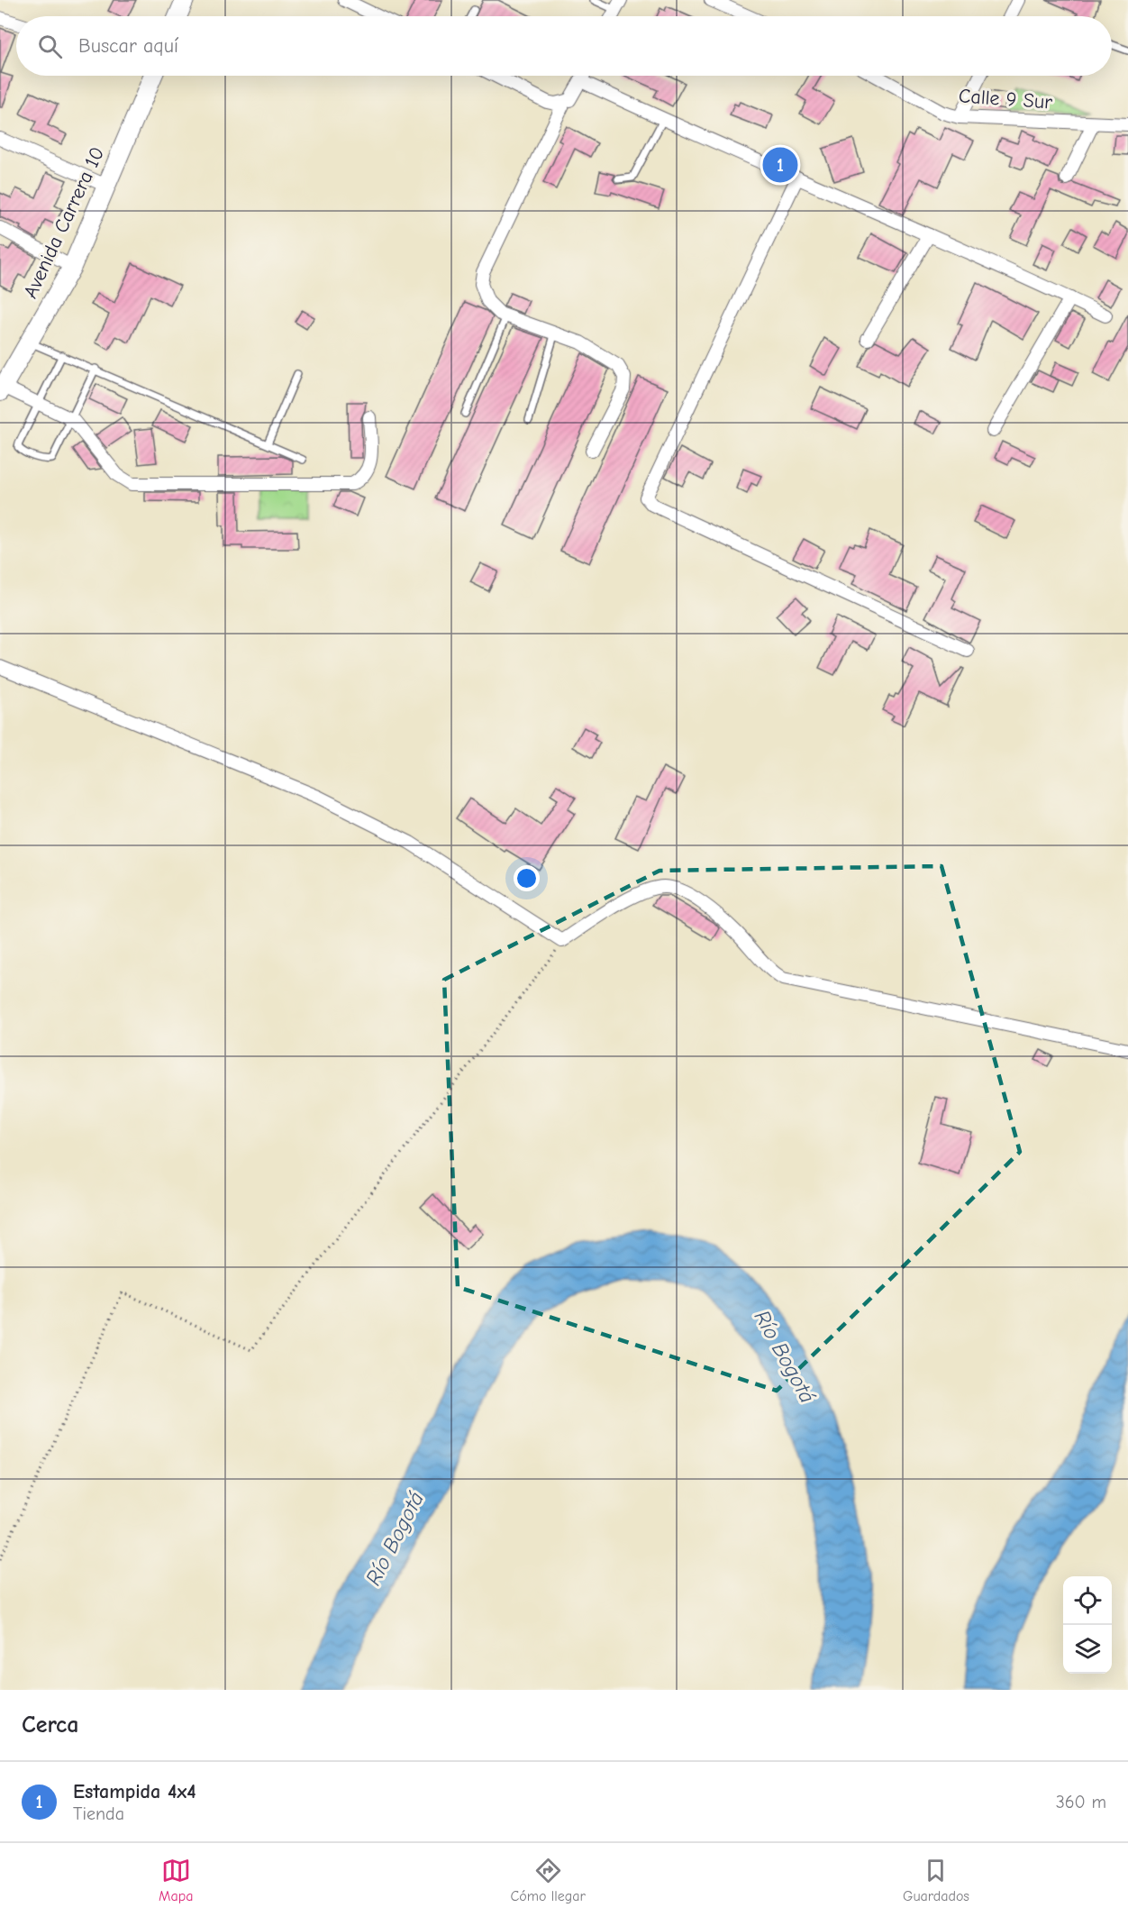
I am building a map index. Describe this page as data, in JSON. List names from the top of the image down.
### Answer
{
  "streets": {
    "street": ["Calle 9 Sur", "Avenida Carrera 10"]
  },
  "water": ["Río Bogotá"],
  "page": {
    "search": "Buscar aquí",
    "pins": "1",
    "heading": "Cerca",
    "list": [
      {
        "mark": "1",
        "name": "Estampida 4x4",
        "note": "Tienda",
        "value": "360 m"
      }
    ],
    "nav": ["Mapa", "Cómo llegar", "Guardados"]
  }
}
